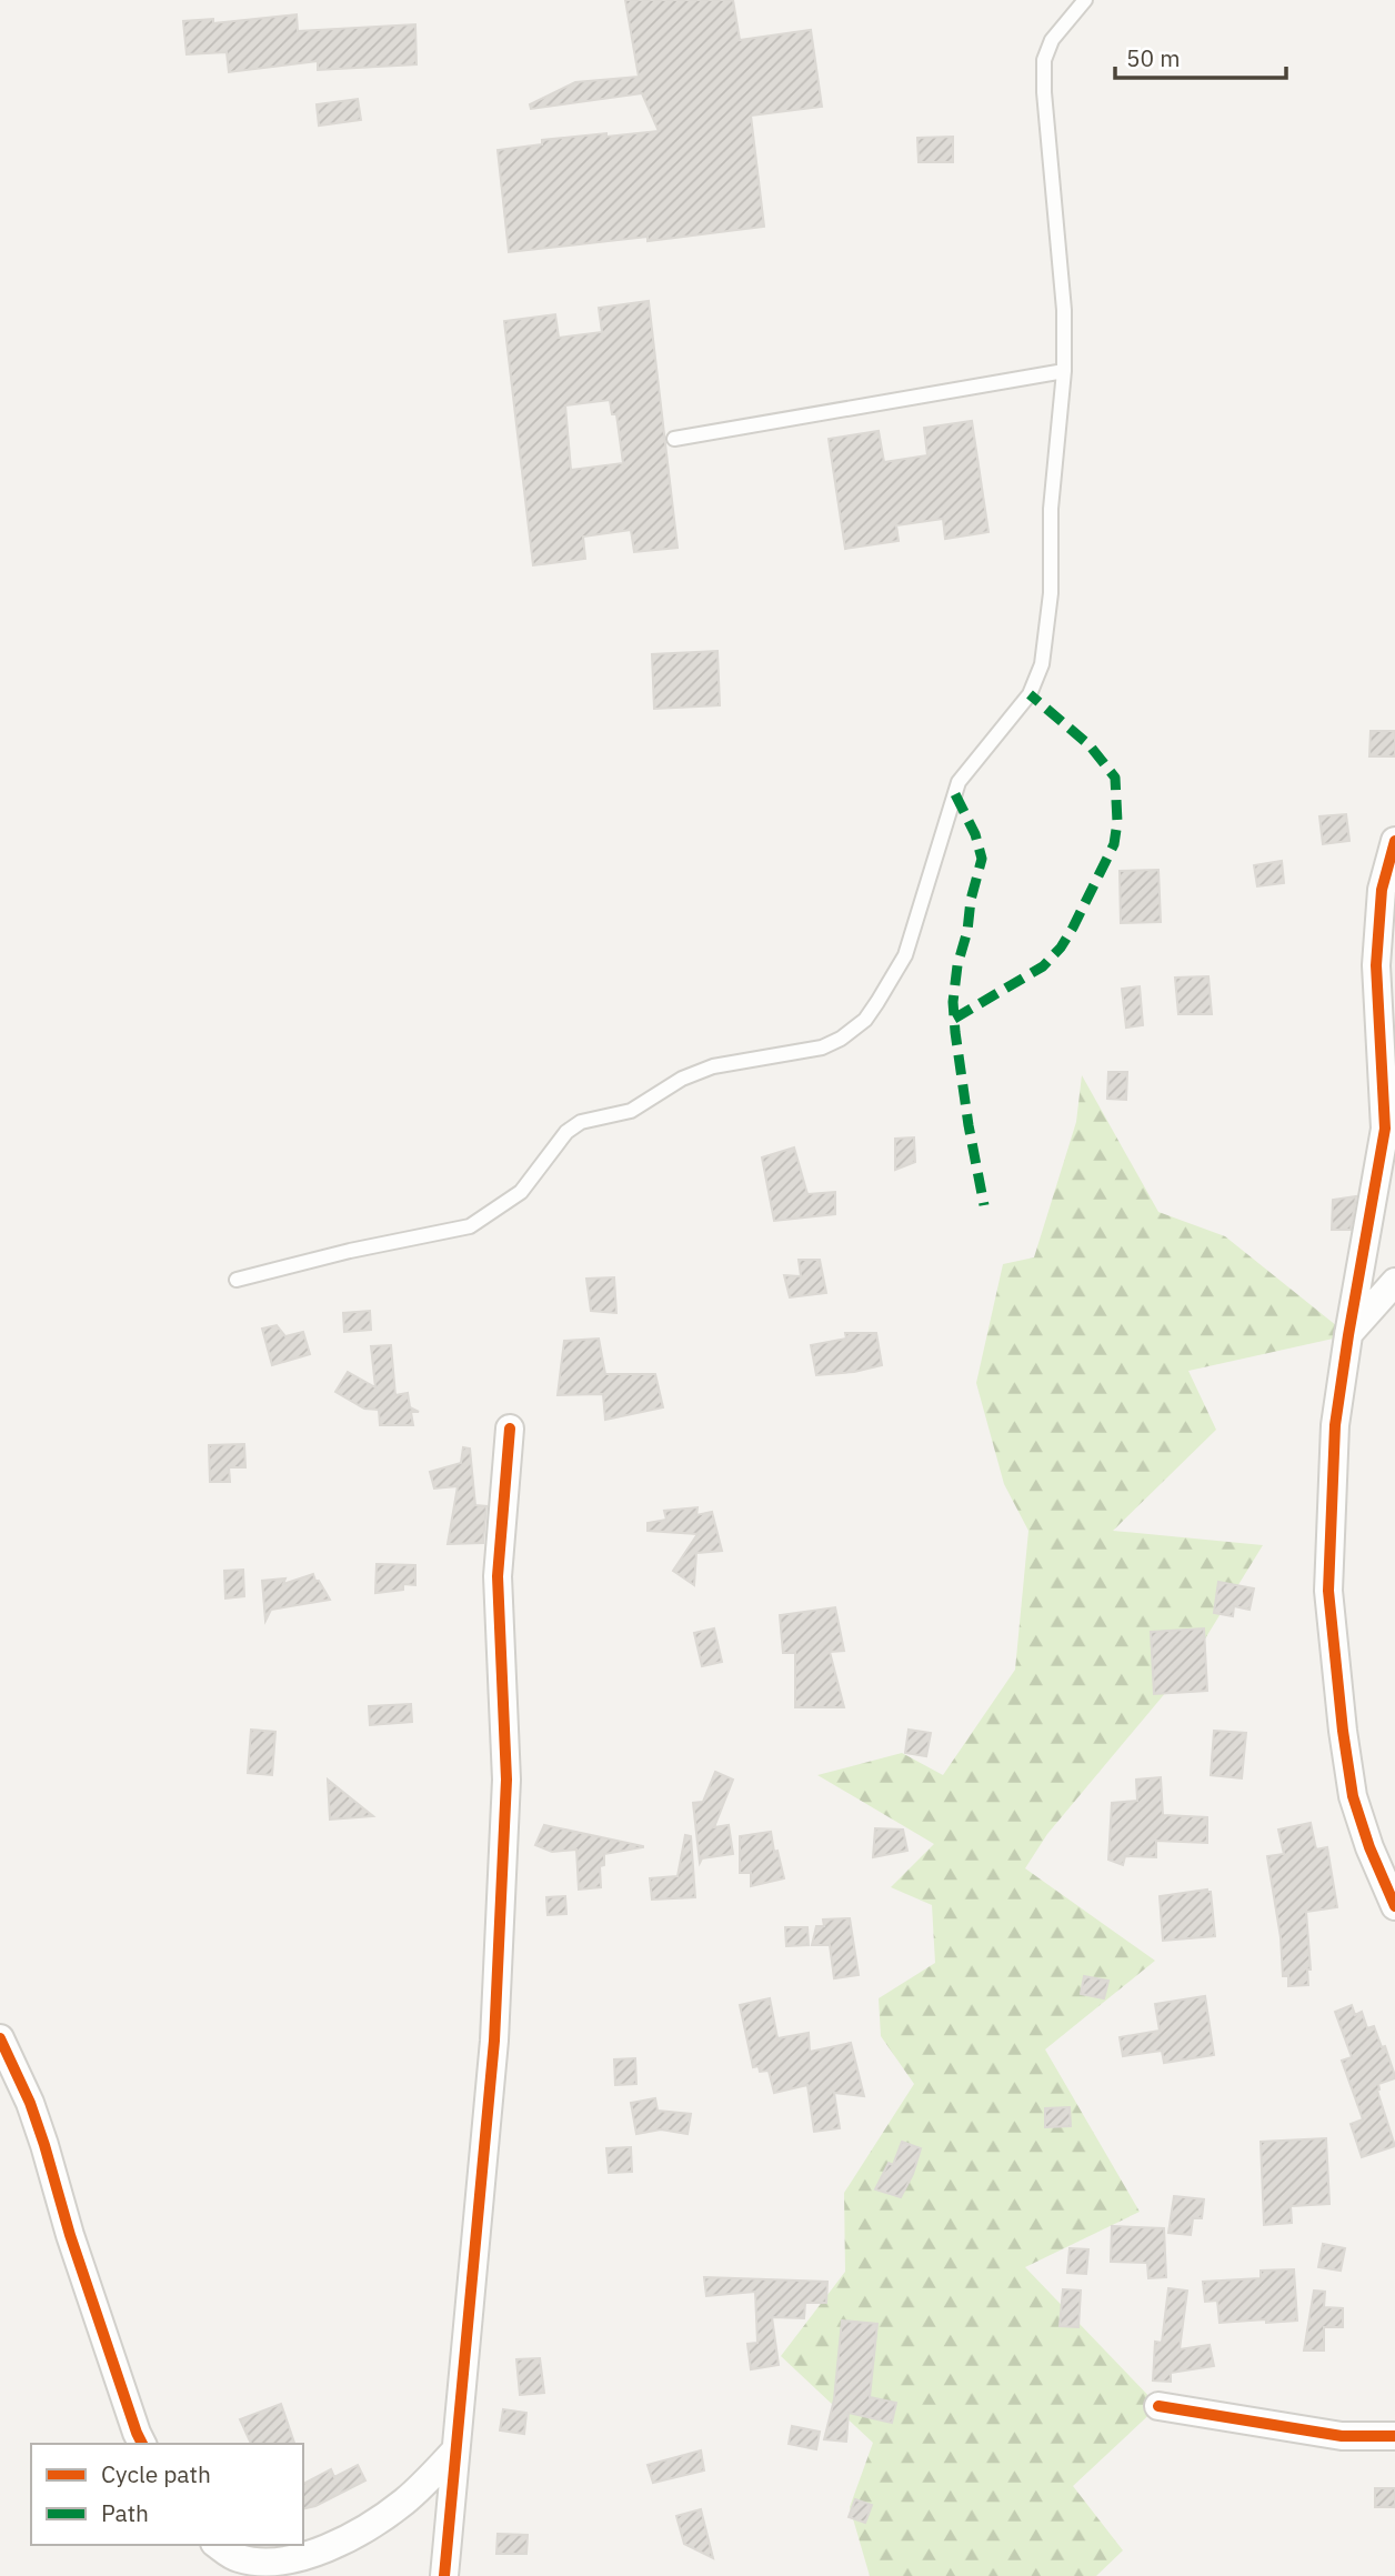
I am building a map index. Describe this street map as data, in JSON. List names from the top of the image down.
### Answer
{
  "legend": ["Cycle path", "Path"],
  "scale_bar": "50 m"
}
